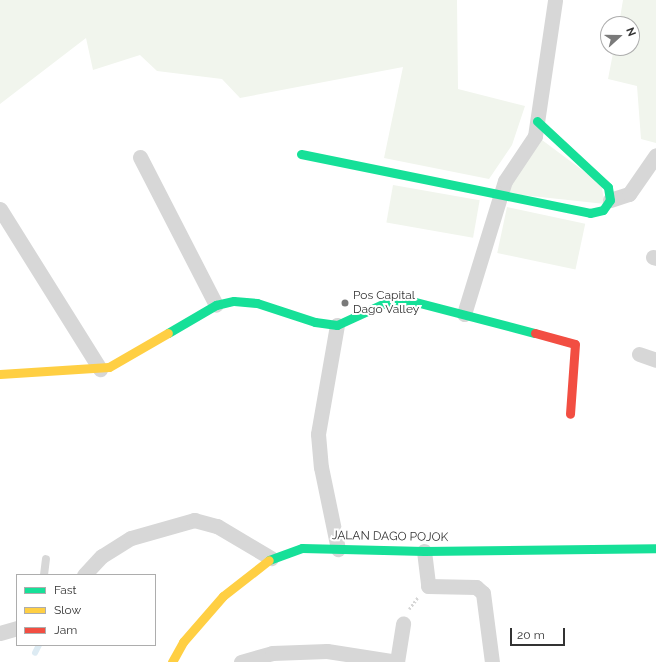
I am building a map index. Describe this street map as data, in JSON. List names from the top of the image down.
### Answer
{
  "streets": {
    "street": ["JALAN DAGO POJOK"]
  },
  "places": ["Pos Capital Dago Valley"],
  "legend": ["Fast", "Slow", "Jam"],
  "scale_bar": "20 m",
  "north": "right"
}
